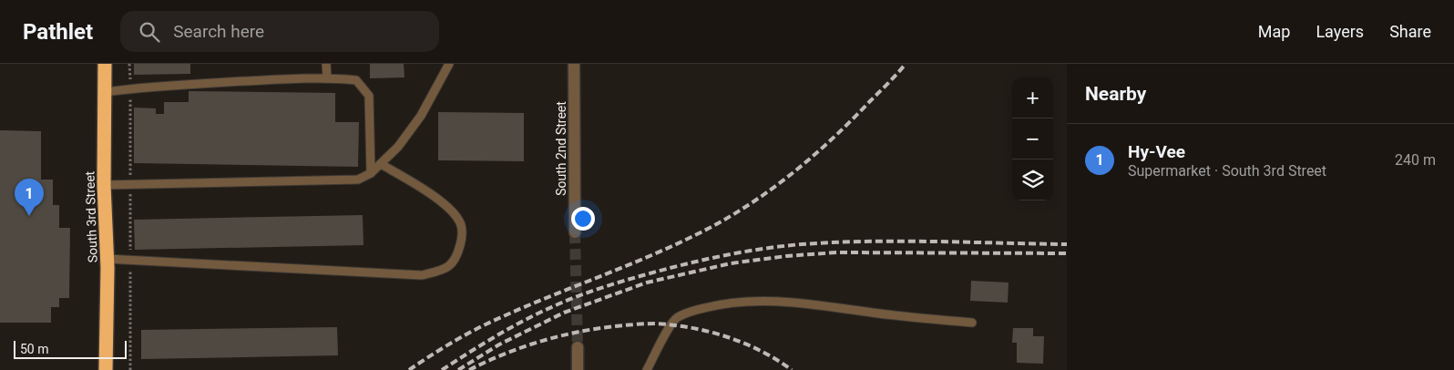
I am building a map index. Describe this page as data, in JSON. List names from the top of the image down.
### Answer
{
  "streets": {
    "highway": ["South 3rd Street"],
    "street": ["South 2nd Street"]
  },
  "scale_bar": "50 m",
  "page": {
    "header": "Pathlet",
    "search": "Search here",
    "nav": ["Map", "Layers", "Share"],
    "heading": "Nearby",
    "map_buttons": ["+", "−"],
    "list": [
      {
        "mark": "1",
        "name": "Hy-Vee",
        "note": "Supermarket · South 3rd Street",
        "value": "240 m"
      }
    ],
    "pins": "1",
    "scale": "50 m"
  }
}
